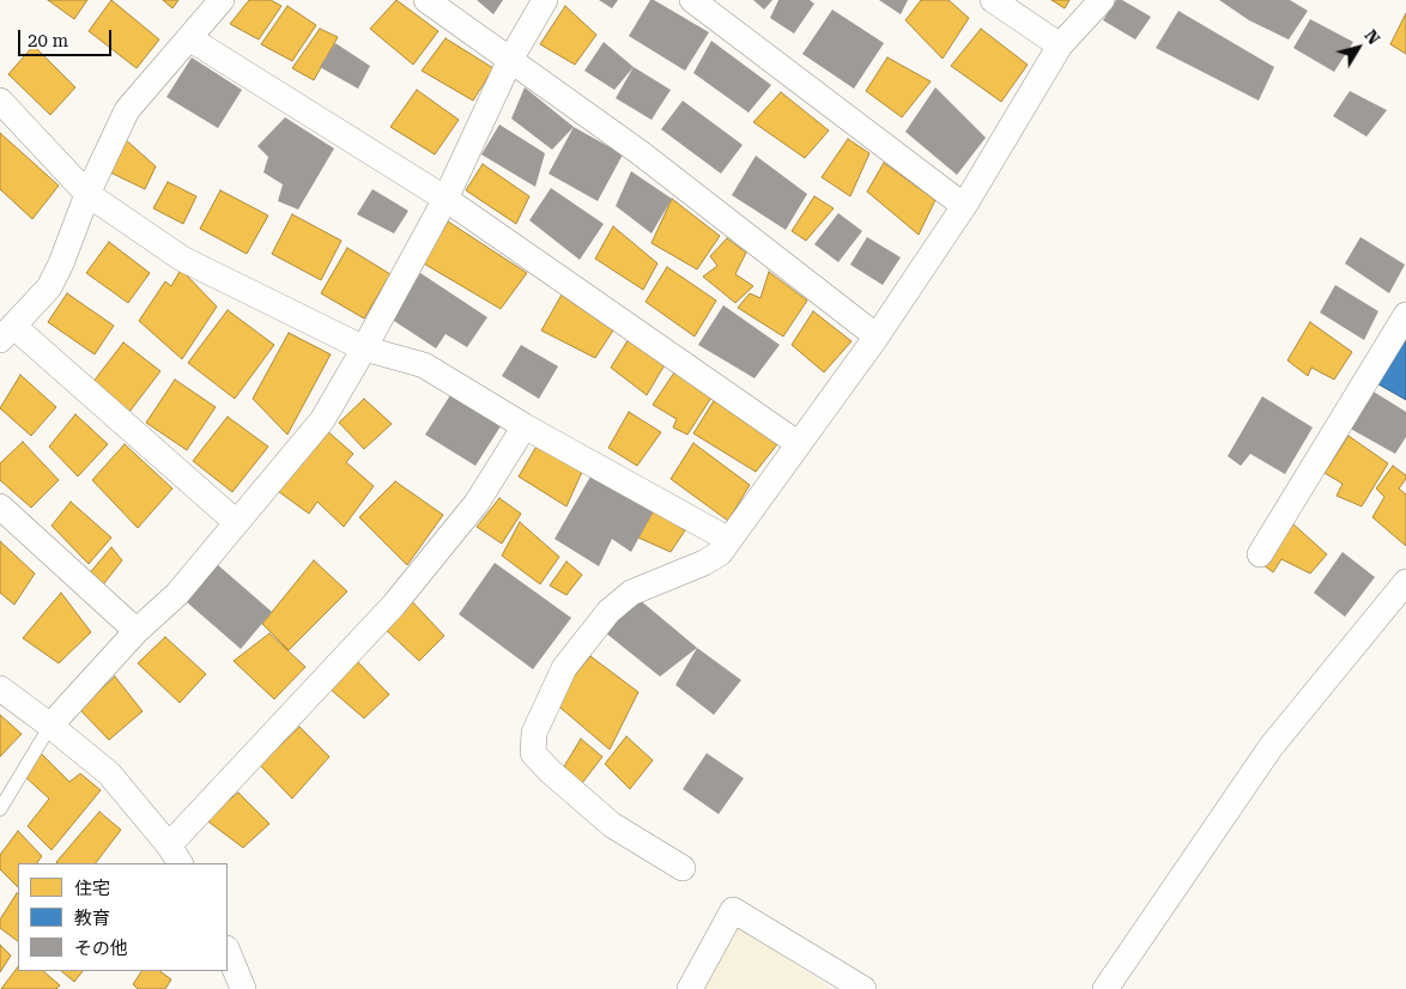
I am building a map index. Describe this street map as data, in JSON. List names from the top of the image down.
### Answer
{
  "legend": ["住宅", "教育", "その他"],
  "scale_bar": "20 m",
  "north": "top right"
}
